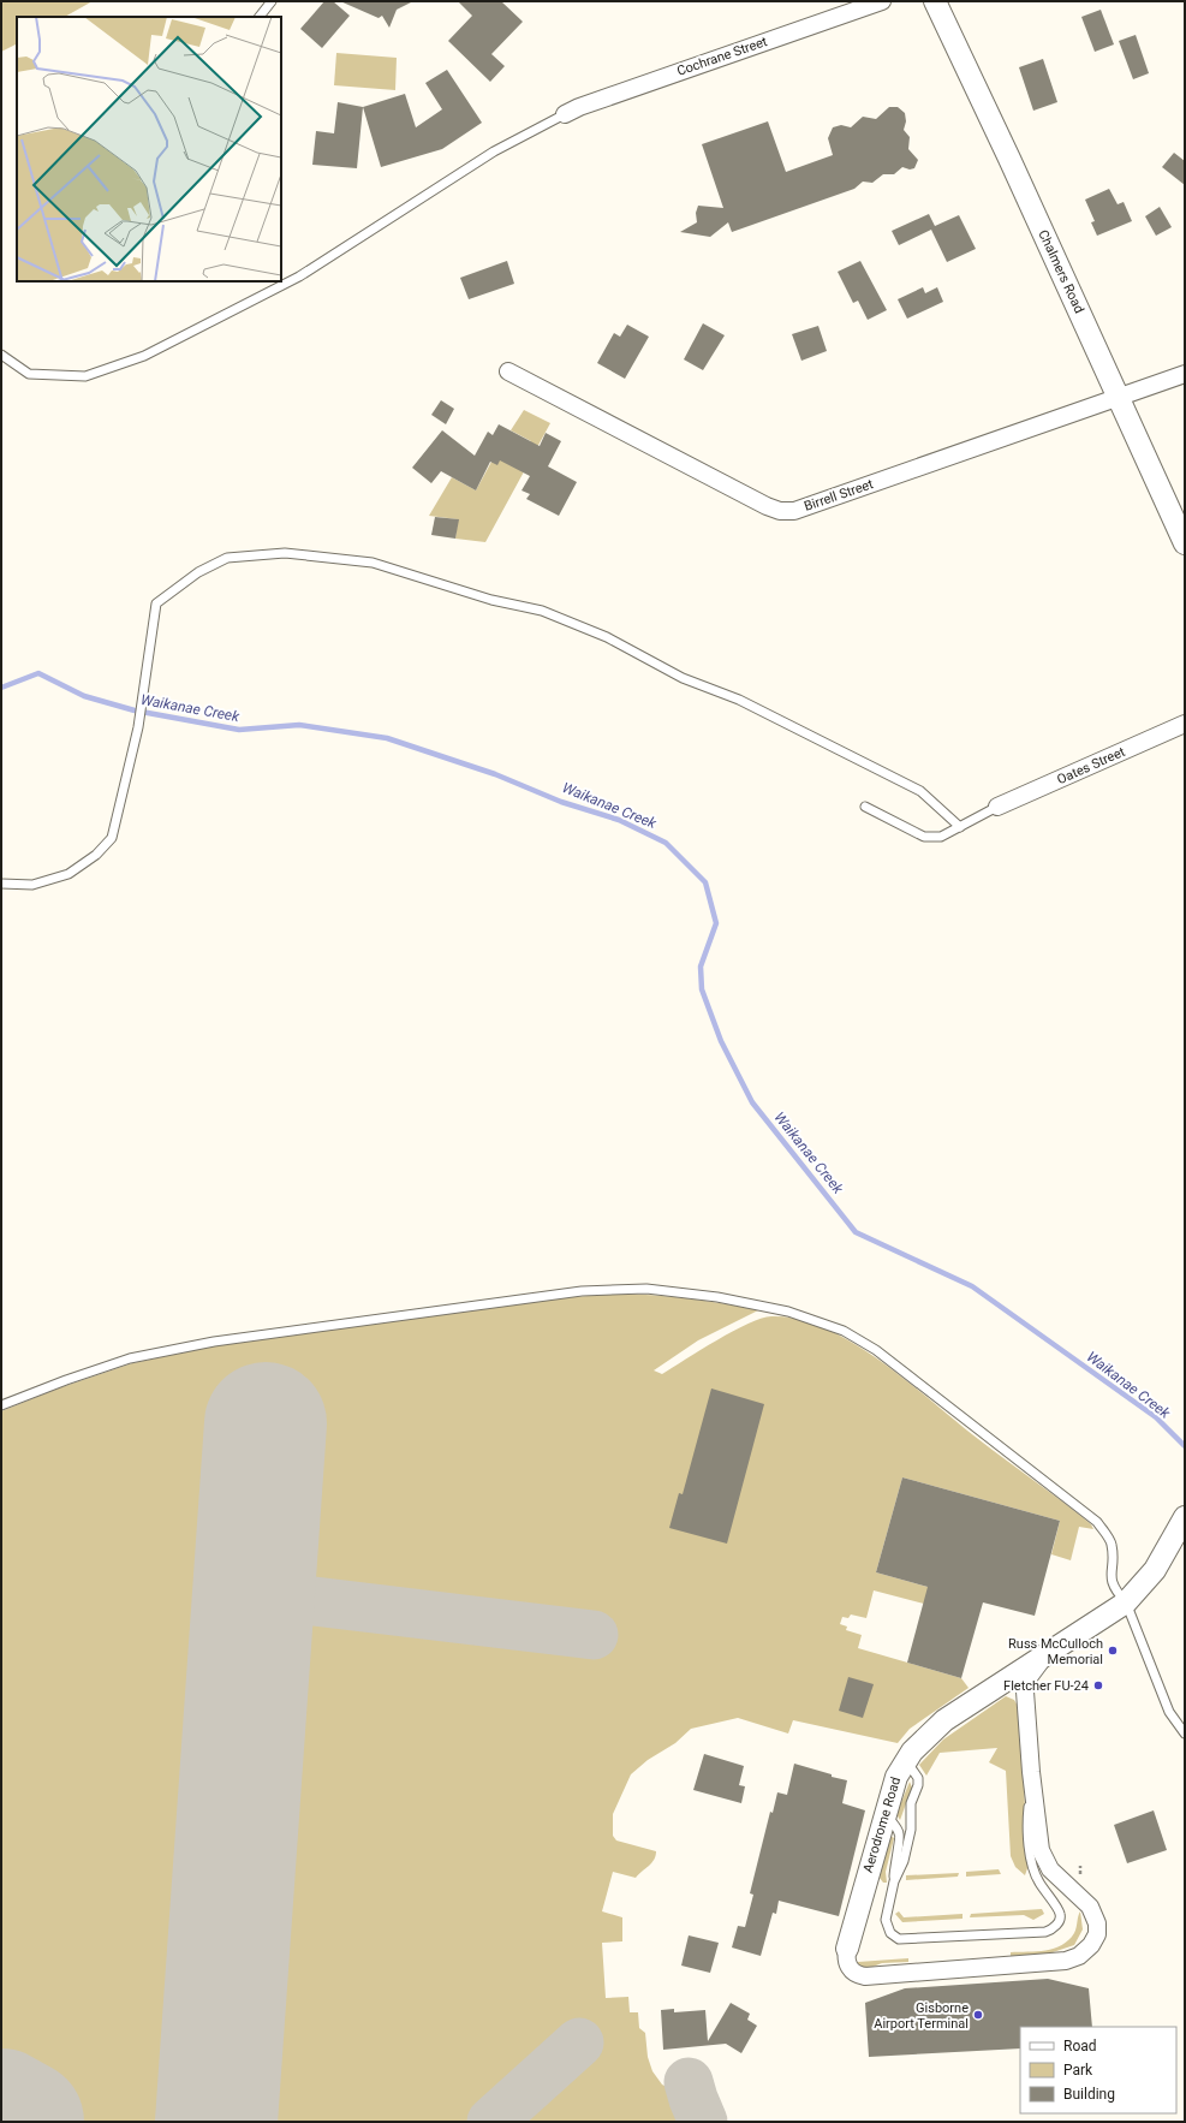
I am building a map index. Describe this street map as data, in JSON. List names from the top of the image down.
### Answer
{
  "streets": {
    "street": [
      "Cochrane Street",
      "Chalmers Road",
      "Birrell Street",
      "Oates Street",
      "Aerodrome Road"
    ]
  },
  "crossings": [
    ["Chalmers Road", "Birrell Street"]
  ],
  "water": ["Waikanae Creek"],
  "places": ["Russ McCulloch Memorial", "Fletcher FU-24", "Gisborne Airport Terminal"],
  "legend": ["Road", "Park", "Building"]
}
